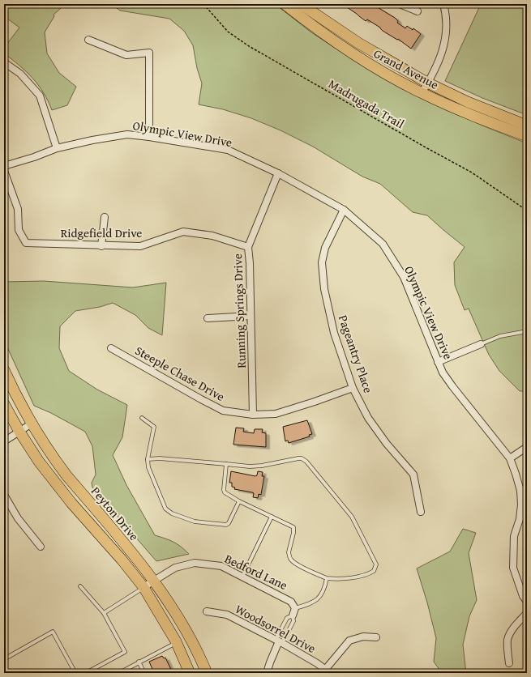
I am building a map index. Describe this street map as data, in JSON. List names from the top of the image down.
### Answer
{
  "streets": {
    "main road": ["Grand Avenue", "Peyton Drive"],
    "street": [
      "Olympic View Drive",
      "Ridgefield Drive",
      "Running Springs Drive",
      "Pageantry Place",
      "Steeple Chase Drive",
      "Bedford Lane",
      "Woodsorrel Drive"
    ],
    "path": ["Madrugada Trail"]
  },
  "crossings": [
    ["Olympic View Drive", "Running Springs Drive"],
    ["Olympic View Drive", "Pageantry Place"],
    ["Ridgefield Drive", "Running Springs Drive"],
    ["Running Springs Drive", "Steeple Chase Drive"],
    ["Pageantry Place", "Steeple Chase Drive"],
    ["Peyton Drive", "Bedford Lane"]
  ]
}
